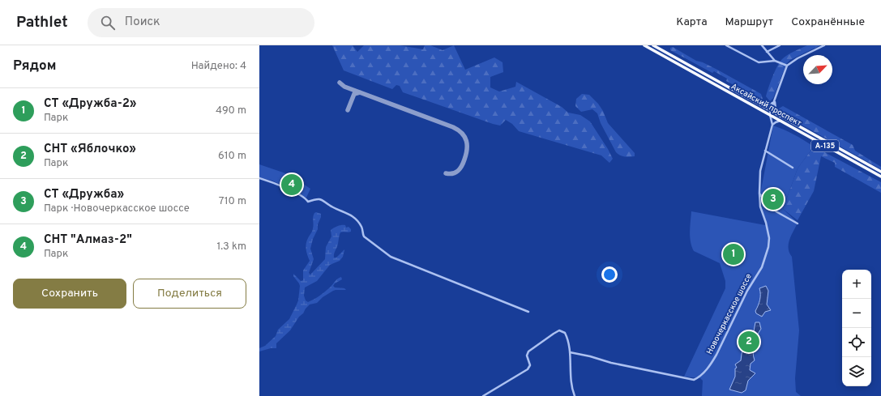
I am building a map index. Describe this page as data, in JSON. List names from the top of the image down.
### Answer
{
  "streets": {
    "main road": ["Аксайский проспект", "А-135"],
    "street": ["Новочеркасское шоссе"]
  },
  "north": "top right",
  "page": {
    "header": "Pathlet",
    "search": "Поиск",
    "nav": ["Карта", "Маршрут", "Сохранённые"],
    "heading": ["Рядом", "Найдено: 4"],
    "list": [
      {
        "mark": "1",
        "name": "СТ «Дружба-2»",
        "note": "Парк",
        "value": "490 m"
      },
      {
        "mark": "2",
        "name": "СНТ «Яблочко»",
        "note": "Парк",
        "value": "610 m"
      },
      {
        "mark": "3",
        "name": "СТ «Дружба»",
        "note": "Парк · Новочеркасское шоссе",
        "value": "710 m"
      },
      {
        "mark": "4",
        "name": "СНТ \"Алмаз-2\"",
        "note": "Парк",
        "value": "1.3 km"
      }
    ],
    "pins": [
      "4",
      "3",
      "1",
      "2"
    ],
    "buttons": ["Сохранить", "Поделиться"],
    "map_buttons": ["+", "−"]
  }
}
